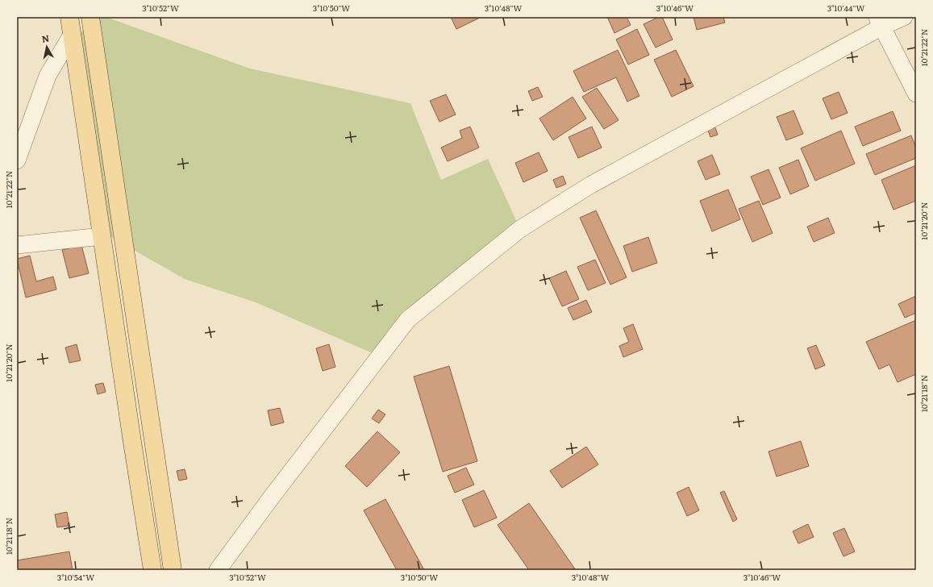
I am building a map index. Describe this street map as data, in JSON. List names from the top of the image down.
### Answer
{
  "north": "top",
  "coordinates": [
    "3°10'52\"W",
    "3°10'50\"W",
    "3°10'48\"W",
    "3°10'46\"W",
    "3°10'44\"W",
    "10°21'22\"N",
    "10°21'20\"N",
    "10°21'18\"N",
    "3°10'54\"W"
  ]
}
